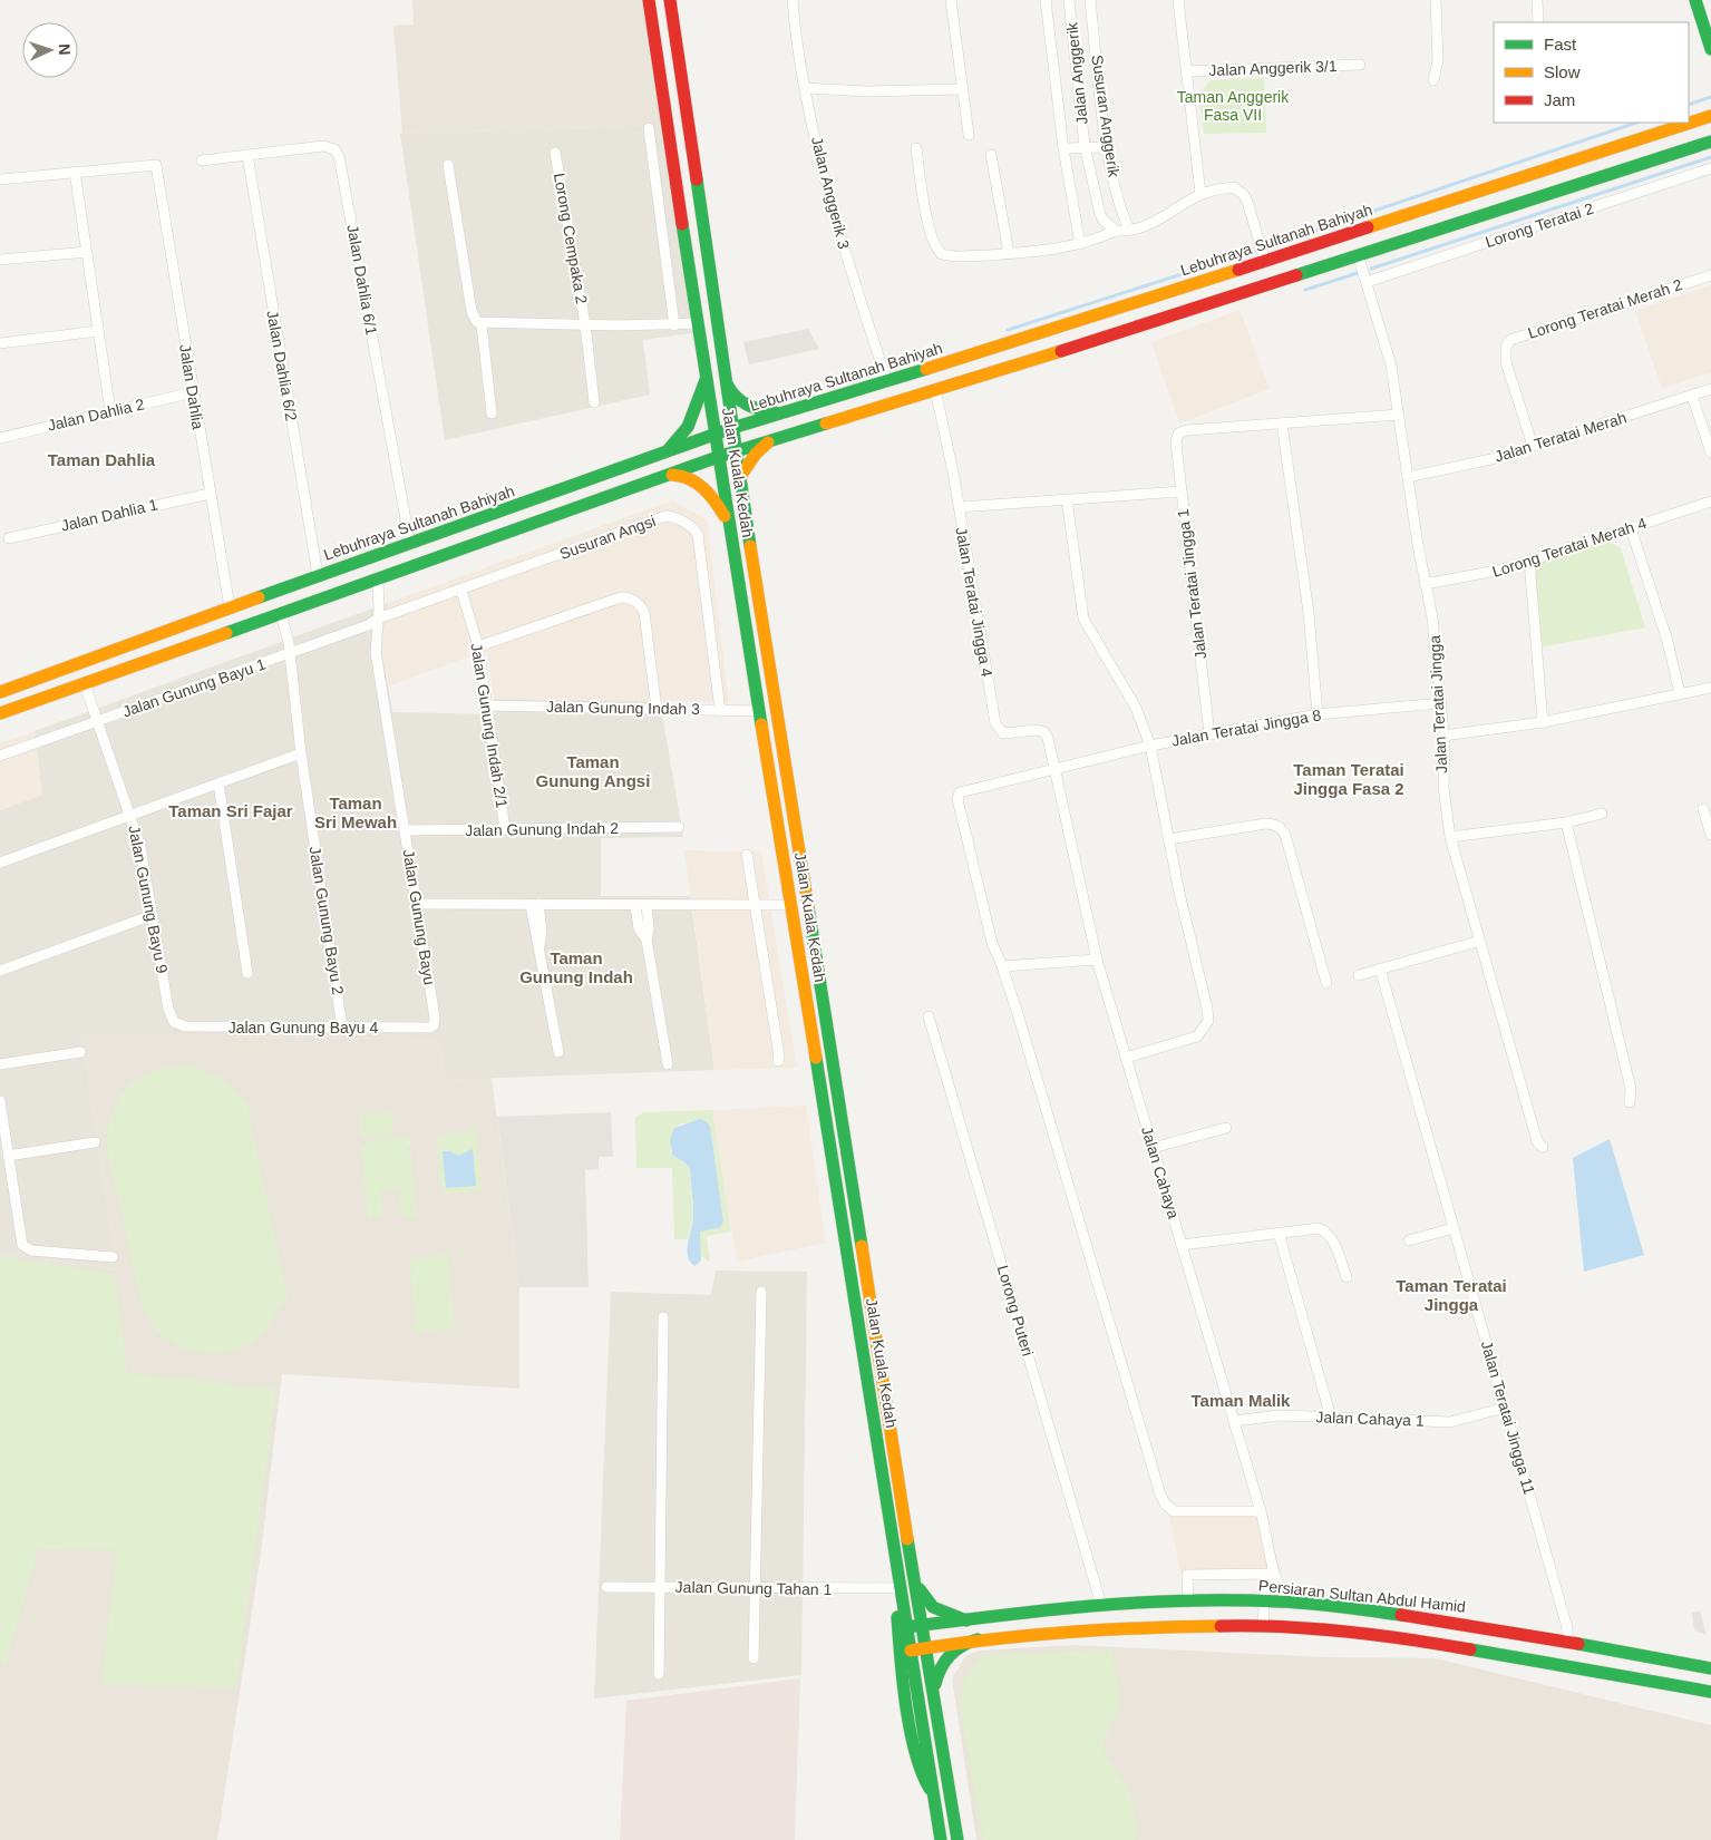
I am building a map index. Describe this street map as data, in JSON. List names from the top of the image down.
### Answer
{
  "streets": {
    "main road": ["Lebuhraya Sultanah Bahiyah", "Jalan Kuala Kedah", "Persiaran Sultan Abdul Hamid"],
    "street": [
      "Jalan Anggerik 3/1",
      "Jalan Anggerik",
      "Susuran Anggerik",
      "Jalan Anggerik 3",
      "Lorong Teratai 2",
      "Lorong Cempaka 2",
      "Jalan Dahlia 6/1",
      "Lorong Teratai Merah 2",
      "Jalan Dahlia 6/2",
      "Jalan Dahlia",
      "Jalan Dahlia 2",
      "Jalan Teratai Merah",
      "Jalan Dahlia 1",
      "Susuran Angsi",
      "Lorong Teratai Merah 4",
      "Jalan Teratai Jingga 1",
      "Jalan Teratai Jingga 4",
      "Jalan Gunung Bayu 1",
      "Jalan Teratai Jingga",
      "Jalan Gunung Indah 3",
      "Jalan Gunung Indah 2/1",
      "Jalan Teratai Jingga 8",
      "Jalan Gunung Indah 2",
      "Jalan Gunung Bayu 9",
      "Jalan Gunung Bayu",
      "Jalan Gunung Bayu 2",
      "Jalan Gunung Bayu 4",
      "Jalan Cahaya",
      "Lorong Puteri",
      "Jalan Teratai Jingga 11",
      "Jalan Cahaya 1",
      "Jalan Gunung Tahan 1"
    ]
  },
  "crossings": [
    ["Jalan Anggerik 3", "Lebuhraya Sultanah Bahiyah"],
    ["Lorong Teratai 2", "Jalan Teratai Jingga"],
    ["Lebuhraya Sultanah Bahiyah", "Jalan Dahlia 6/1"],
    ["Lebuhraya Sultanah Bahiyah", "Jalan Dahlia 6/2"],
    ["Lebuhraya Sultanah Bahiyah", "Jalan Dahlia"],
    ["Lebuhraya Sultanah Bahiyah", "Jalan Kuala Kedah"],
    ["Jalan Dahlia 6/1", "Jalan Dahlia 6/2"],
    ["Lorong Teratai Merah 2", "Jalan Teratai Merah"],
    ["Jalan Dahlia", "Jalan Dahlia 2"],
    ["Jalan Dahlia", "Jalan Dahlia 1"],
    ["Jalan Teratai Merah", "Jalan Teratai Jingga"],
    ["Jalan Kuala Kedah", "Jalan Gunung Indah 3"],
    ["Jalan Kuala Kedah", "Jalan Gunung Tahan 1"],
    ["Jalan Kuala Kedah", "Persiaran Sultan Abdul Hamid"],
    ["Susuran Angsi", "Jalan Gunung Bayu 1"],
    ["Susuran Angsi", "Jalan Gunung Indah 3"],
    ["Susuran Angsi", "Jalan Gunung Indah 2/1"],
    ["Susuran Angsi", "Jalan Gunung Bayu"],
    ["Lorong Teratai Merah 4", "Jalan Teratai Jingga"],
    ["Jalan Teratai Jingga 1", "Jalan Teratai Jingga 8"],
    ["Jalan Teratai Jingga 4", "Jalan Teratai Jingga 8"],
    ["Jalan Teratai Jingga 4", "Jalan Cahaya"],
    ["Jalan Gunung Bayu 1", "Jalan Gunung Bayu 9"],
    ["Jalan Gunung Bayu 1", "Jalan Gunung Bayu"],
    ["Jalan Gunung Bayu 1", "Jalan Gunung Bayu 2"],
    ["Jalan Teratai Jingga", "Jalan Teratai Jingga 8"],
    ["Jalan Gunung Indah 3", "Jalan Gunung Indah 2/1"],
    ["Jalan Gunung Indah 2/1", "Jalan Gunung Indah 2"],
    ["Jalan Teratai Jingga 8", "Jalan Cahaya"],
    ["Jalan Gunung Indah 2", "Jalan Gunung Bayu"],
    ["Jalan Gunung Bayu 9", "Jalan Gunung Bayu 4"],
    ["Jalan Gunung Bayu", "Jalan Gunung Bayu 4"],
    ["Jalan Gunung Bayu 2", "Jalan Gunung Bayu 4"],
    ["Jalan Cahaya", "Jalan Cahaya 1"],
    ["Jalan Cahaya", "Persiaran Sultan Abdul Hamid"],
    ["Lorong Puteri", "Persiaran Sultan Abdul Hamid"],
    ["Jalan Teratai Jingga 11", "Jalan Cahaya 1"],
    ["Jalan Teratai Jingga 11", "Persiaran Sultan Abdul Hamid"]
  ],
  "districts": [
    "Taman Dahlia",
    "Taman Gunung Angsi",
    "Taman Teratai Jingga Fasa 2",
    "Taman Sri Mewah",
    "Taman Sri Fajar",
    "Taman Gunung Indah",
    "Taman Teratai Jingga",
    "Taman Malik"
  ],
  "parks": ["Taman Anggerik Fasa VII"],
  "legend": ["Fast", "Slow", "Jam"],
  "north": "right"
}
